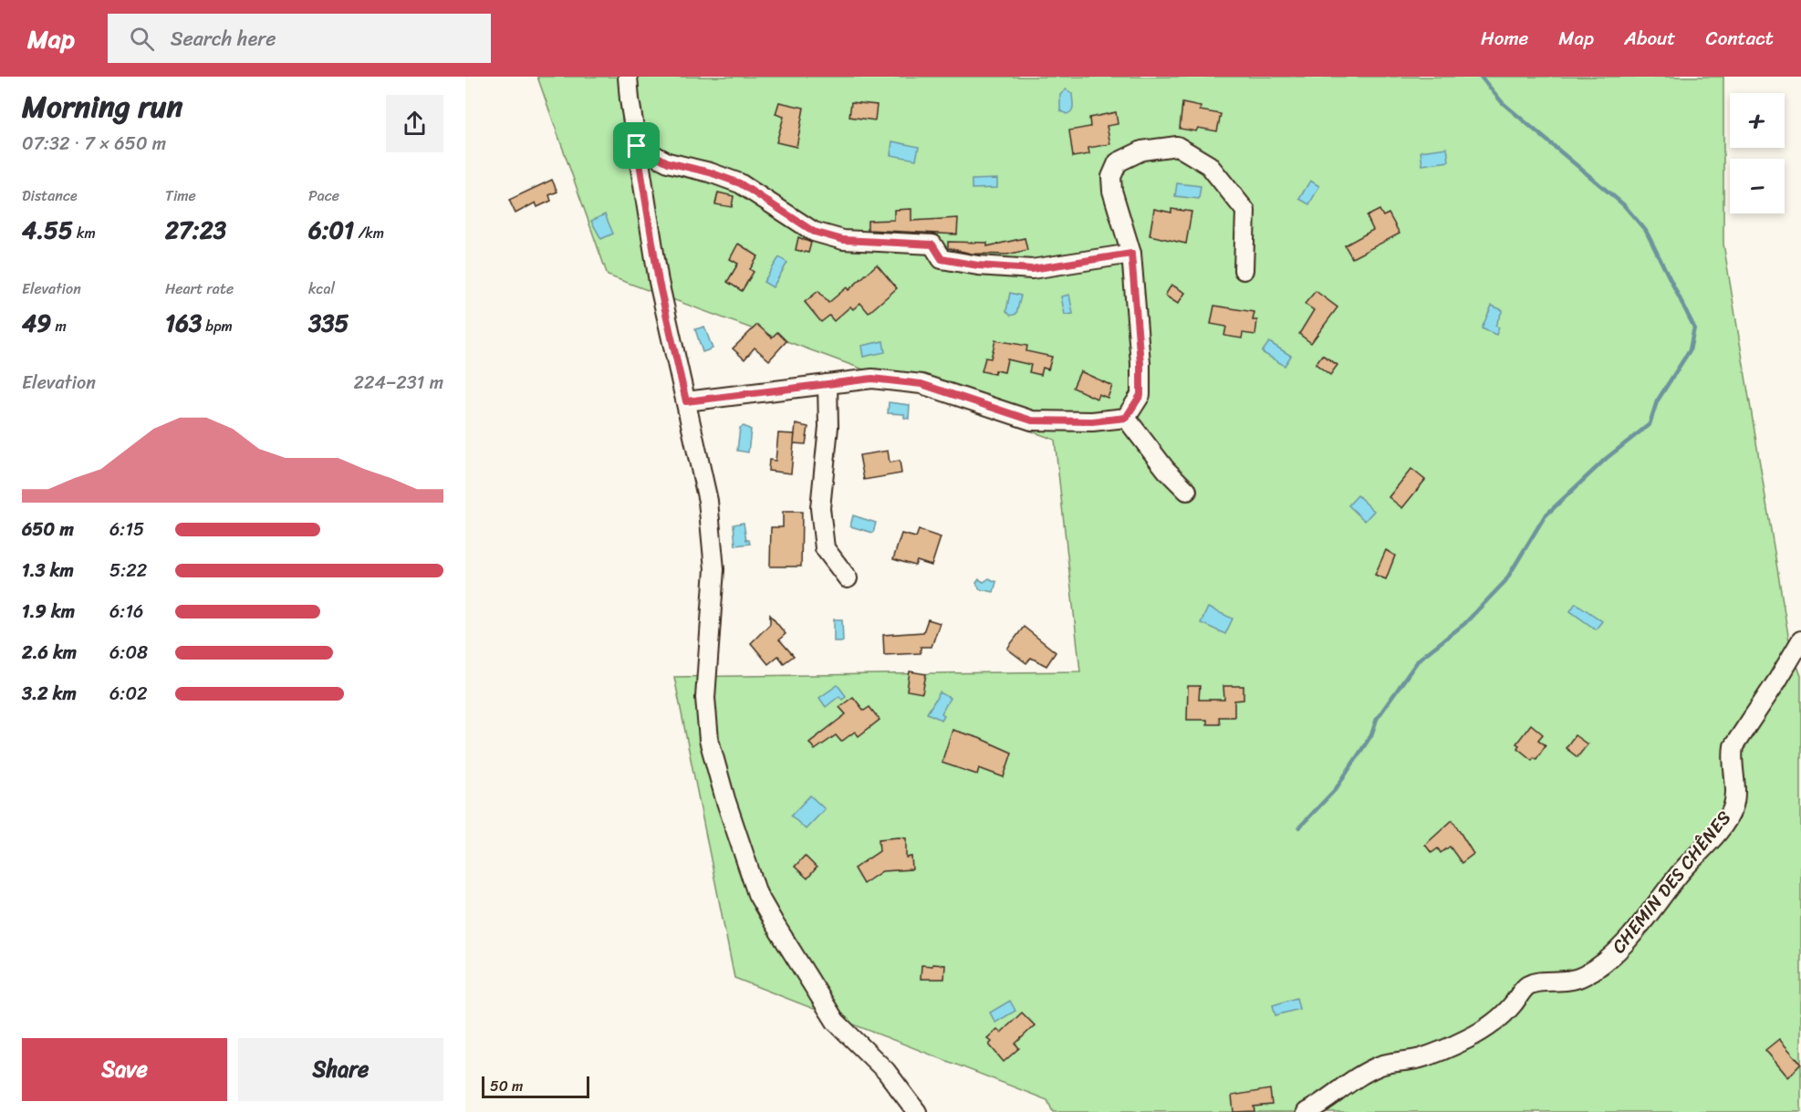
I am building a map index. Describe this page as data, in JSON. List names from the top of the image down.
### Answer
{
  "streets": {
    "street": ["CHEMIN DES CHÊNES"]
  },
  "scale_bar": "50 m",
  "page": {
    "header": "Map",
    "search": "Search here",
    "nav": [
      "Home",
      "Map",
      "About",
      "Contact"
    ],
    "heading": ["Morning run", "07:32 · 7 × 650 m"],
    "map_buttons": ["+", "−"],
    "stats": [
      ["Distance", "4.55 km"],
      ["Time", "27:23"],
      ["Pace", "6:01 /km"],
      ["Elevation", "49 m"],
      ["Heart rate", "163 bpm"],
      ["kcal", "335"]
    ],
    "chart": ["Elevation", "224–231 m"],
    "list": [
      {
        "name": "650 m",
        "note": "6:15"
      },
      {
        "name": "1.3 km",
        "note": "5:22"
      },
      {
        "name": "1.9 km",
        "note": "6:16"
      },
      {
        "name": "2.6 km",
        "note": "6:08"
      },
      {
        "name": "3.2 km",
        "note": "6:02"
      }
    ],
    "buttons": ["Save", "Share"],
    "scale": "50 m"
  }
}
